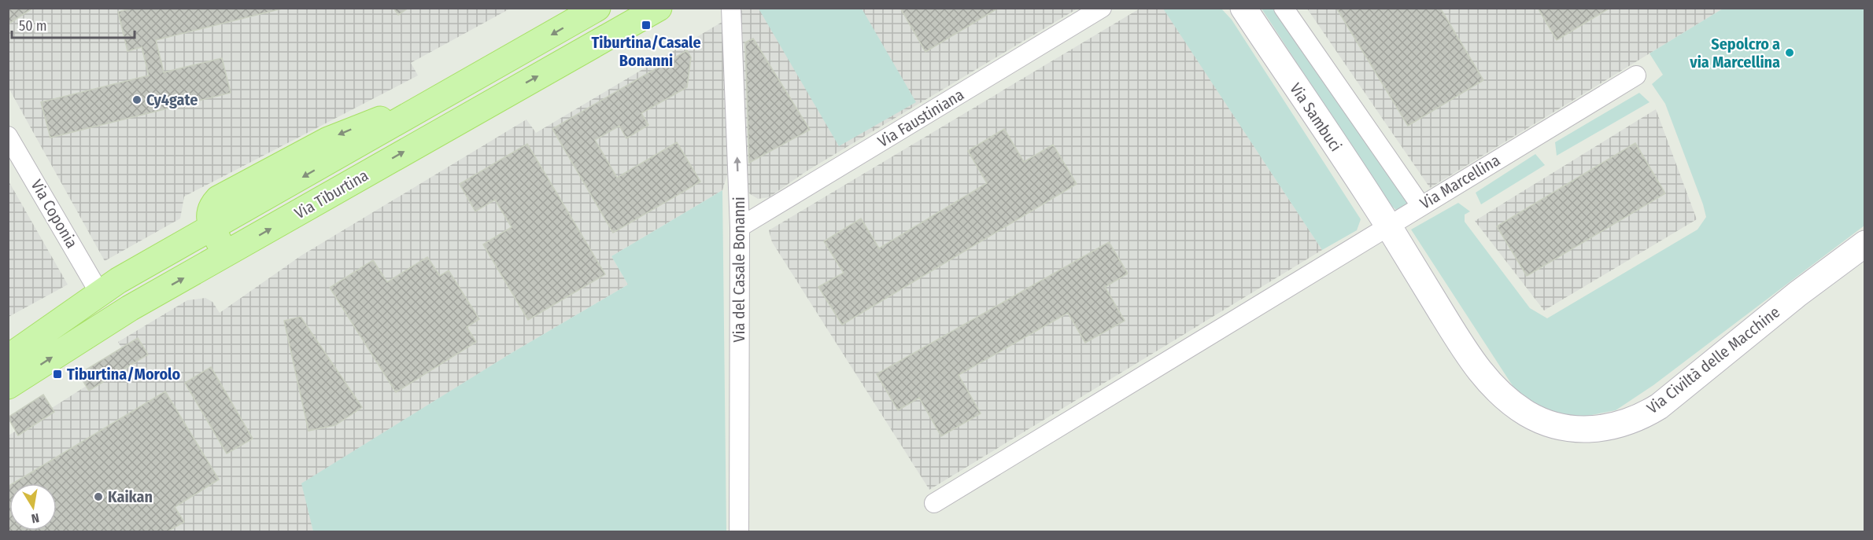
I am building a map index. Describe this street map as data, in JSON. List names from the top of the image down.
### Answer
{
  "streets": {
    "main road": ["Via Tiburtina"],
    "street": [
      "Via Sambuci",
      "Via Faustiniana",
      "Via Marcellina",
      "Via Coponia",
      "Via del Casale Bonanni",
      "Via Civiltà delle Macchine"
    ]
  },
  "crossings": [
    ["Via Sambuci", "Via Marcellina"],
    ["Via Sambuci", "Via Civiltà delle Macchine"],
    ["Via Faustiniana", "Via del Casale Bonanni"],
    ["Via Marcellina", "Via Civiltà delle Macchine"]
  ],
  "one_way": ["Via del Casale Bonanni"],
  "places": {
    "transit": ["Tiburtina/Casale Bonanni", "Tiburtina/Morolo"],
    "other": ["Sepolcro a via Marcellina", "Cy4gate", "Kaikan"]
  },
  "scale_bar": "50 m",
  "north": "bottom"
}
